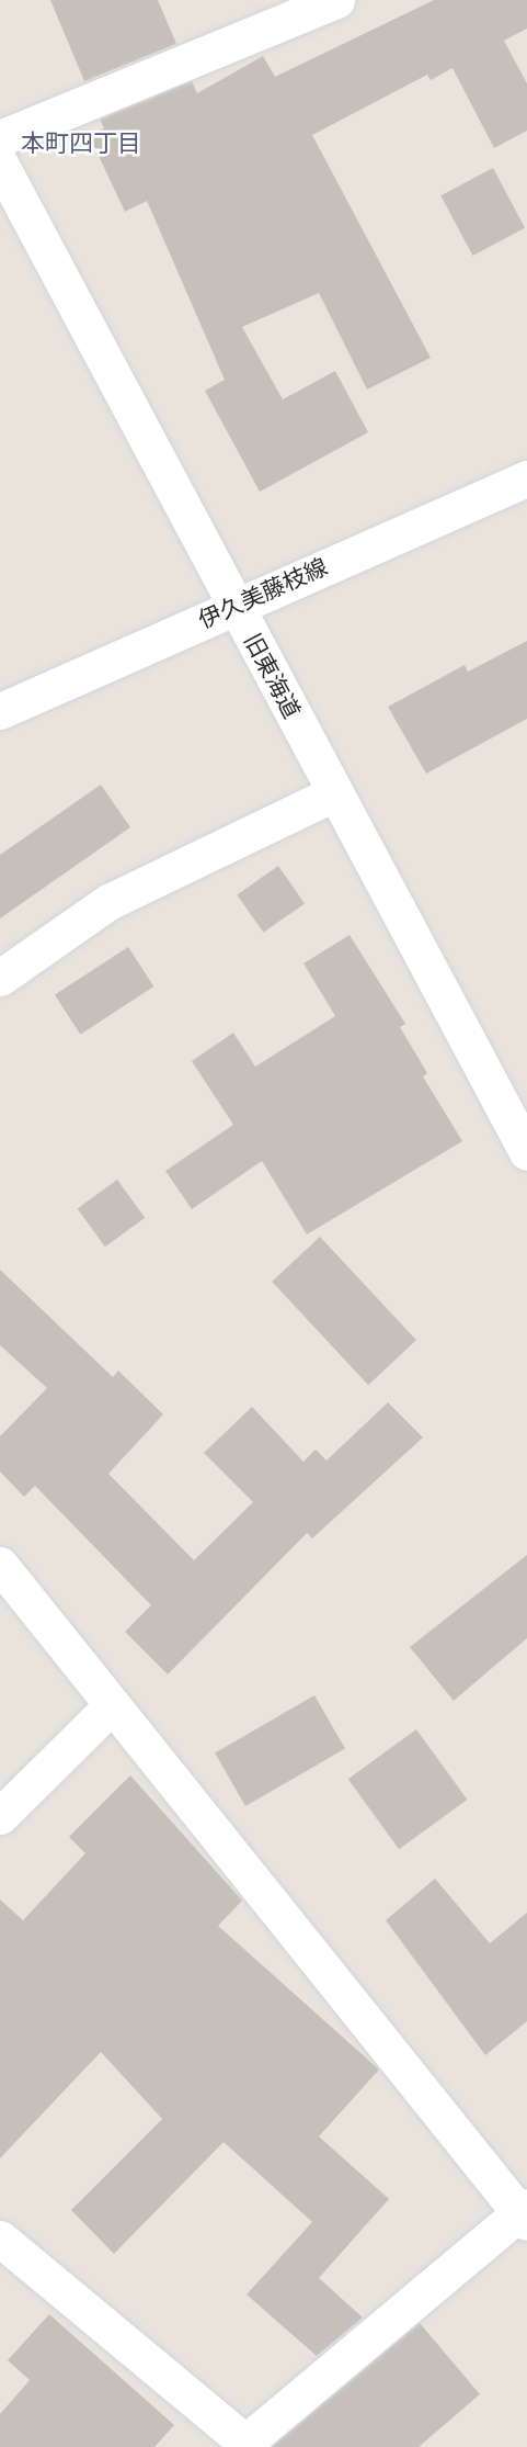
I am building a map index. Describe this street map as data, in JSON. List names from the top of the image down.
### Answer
{
  "streets": {
    "street": ["伊久美藤枝線", "旧東海道"]
  },
  "crossings": [
    ["伊久美藤枝線", "旧東海道"]
  ],
  "districts": ["本町四丁目"]
}
